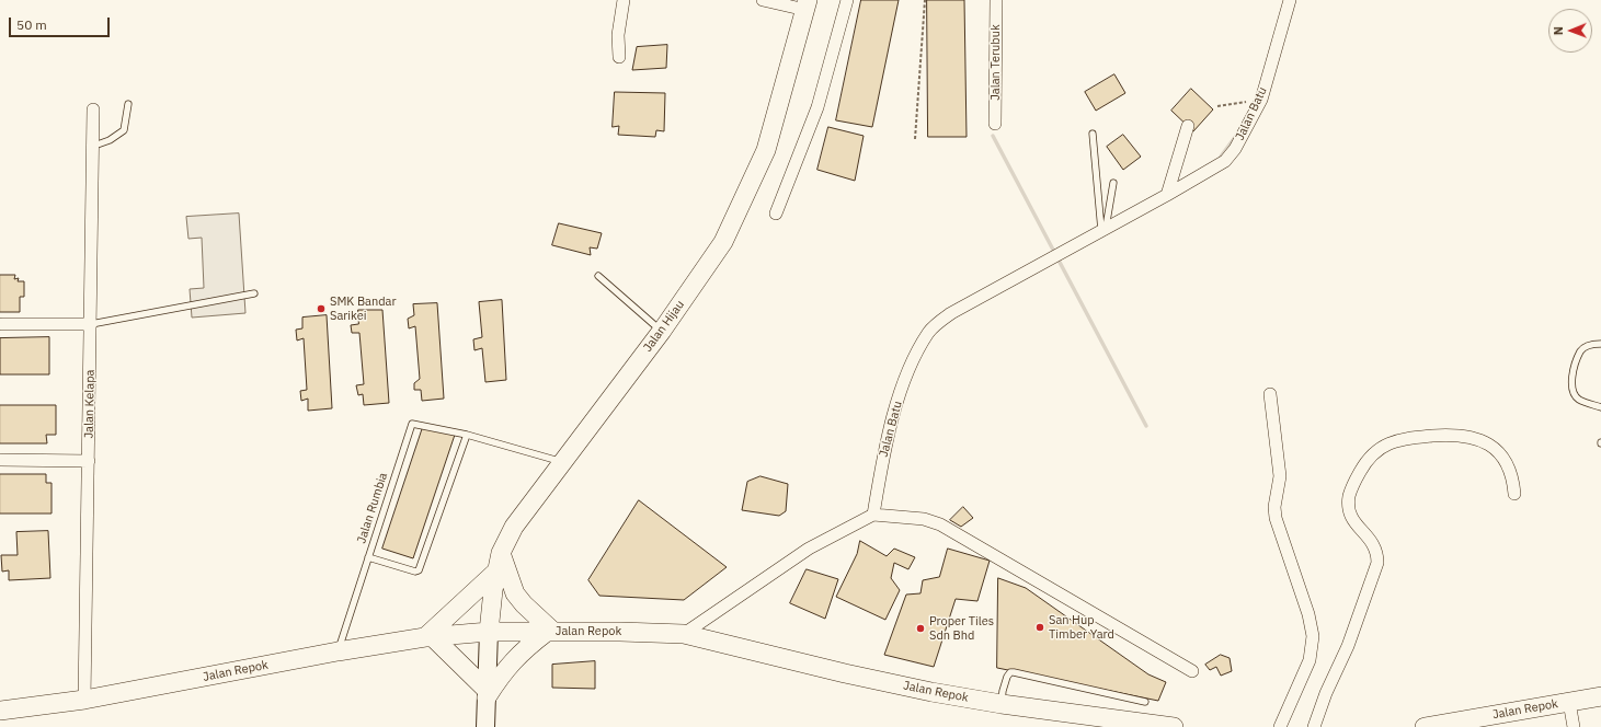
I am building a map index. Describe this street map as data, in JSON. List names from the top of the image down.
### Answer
{
  "streets": {
    "main road": ["Jalan Hijau", "Jalan Repok"],
    "street": ["Jalan Terubuk", "Jalan Batu", "Jalan Kelapa"],
    "lane": ["Jalan Rumbia"]
  },
  "crossings": [
    ["Jalan Hijau", "Jalan Repok"],
    ["Jalan Kelapa", "Jalan Repok"],
    ["Jalan Rumbia", "Jalan Repok"]
  ],
  "places": ["SMK Bandar Sarikei", "San Hup Timber Yard", "Proper Tiles Sdn Bhd"],
  "scale_bar": "50 m",
  "north": "left"
}
